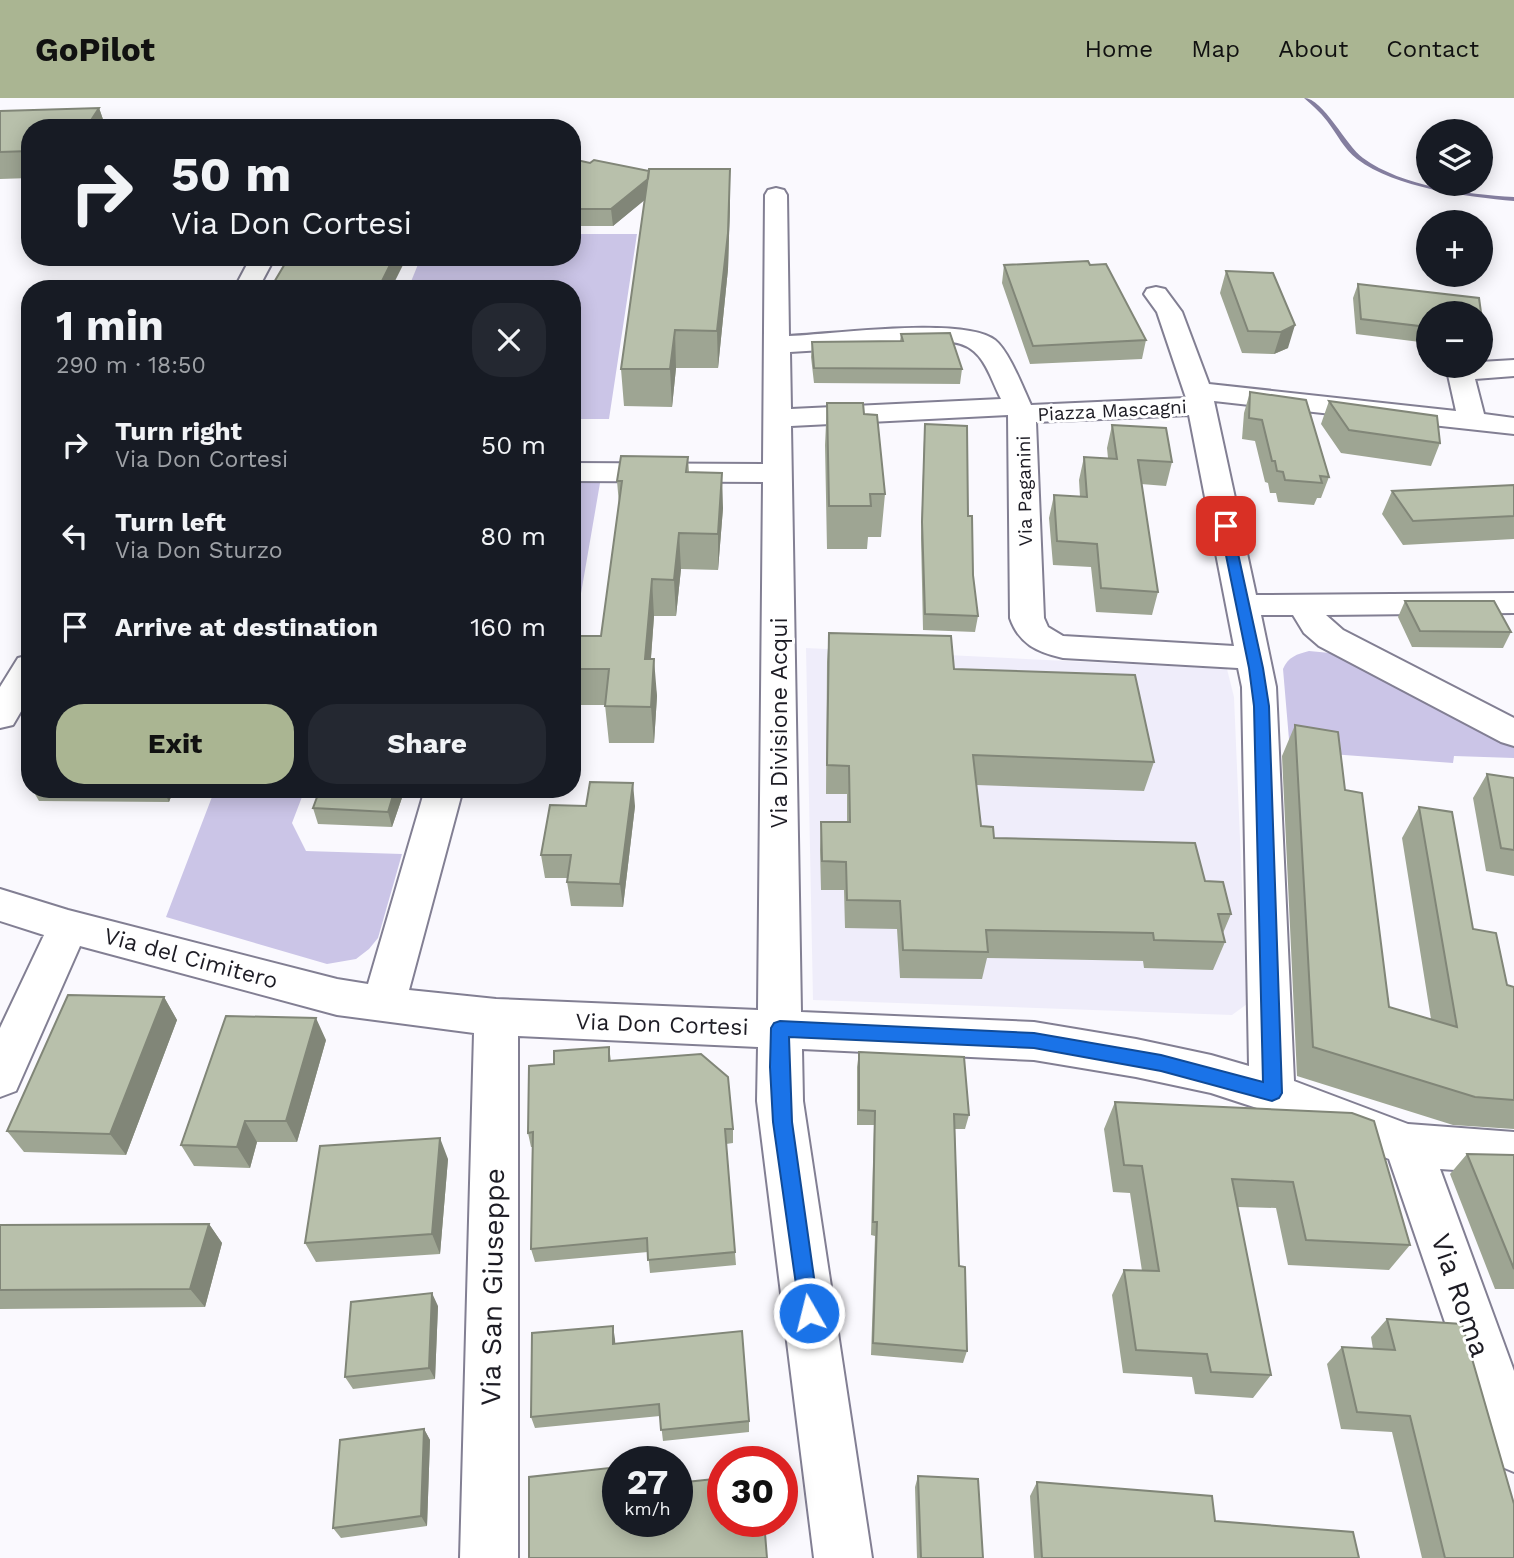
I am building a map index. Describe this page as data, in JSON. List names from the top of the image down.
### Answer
{
  "streets": {
    "street": [
      "Piazza Mascagni",
      "Via Paganini",
      "Via Divisione Acqui",
      "Via del Cimitero",
      "Via Don Cortesi",
      "Via San Giuseppe",
      "Via Roma"
    ]
  },
  "crossings": [
    ["Piazza Mascagni", "Via Paganini"],
    ["Via Paganini", "Via Divisione Acqui"],
    ["Via Divisione Acqui", "Via Don Cortesi"],
    ["Via del Cimitero", "Via Don Cortesi"],
    ["Via Don Cortesi", "Via San Giuseppe"],
    ["Via Don Cortesi", "Via Roma"]
  ],
  "page": {
    "header": "GoPilot",
    "nav": [
      "Home",
      "Map",
      "About",
      "Contact"
    ],
    "map_buttons": ["+", "−"],
    "turn": ["50 m", "Via Don Cortesi"],
    "heading": ["1 min", "290 m · 18:50"],
    "list": [
      {
        "name": "Turn right",
        "note": "Via Don Cortesi",
        "value": "50 m"
      },
      {
        "name": "Turn left",
        "note": "Via Don Sturzo",
        "value": "80 m"
      },
      {
        "name": "Arrive at destination",
        "value": "160 m"
      }
    ],
    "buttons": ["Exit", "Share"],
    "speed": "27 km/h",
    "limit": "30"
  }
}
